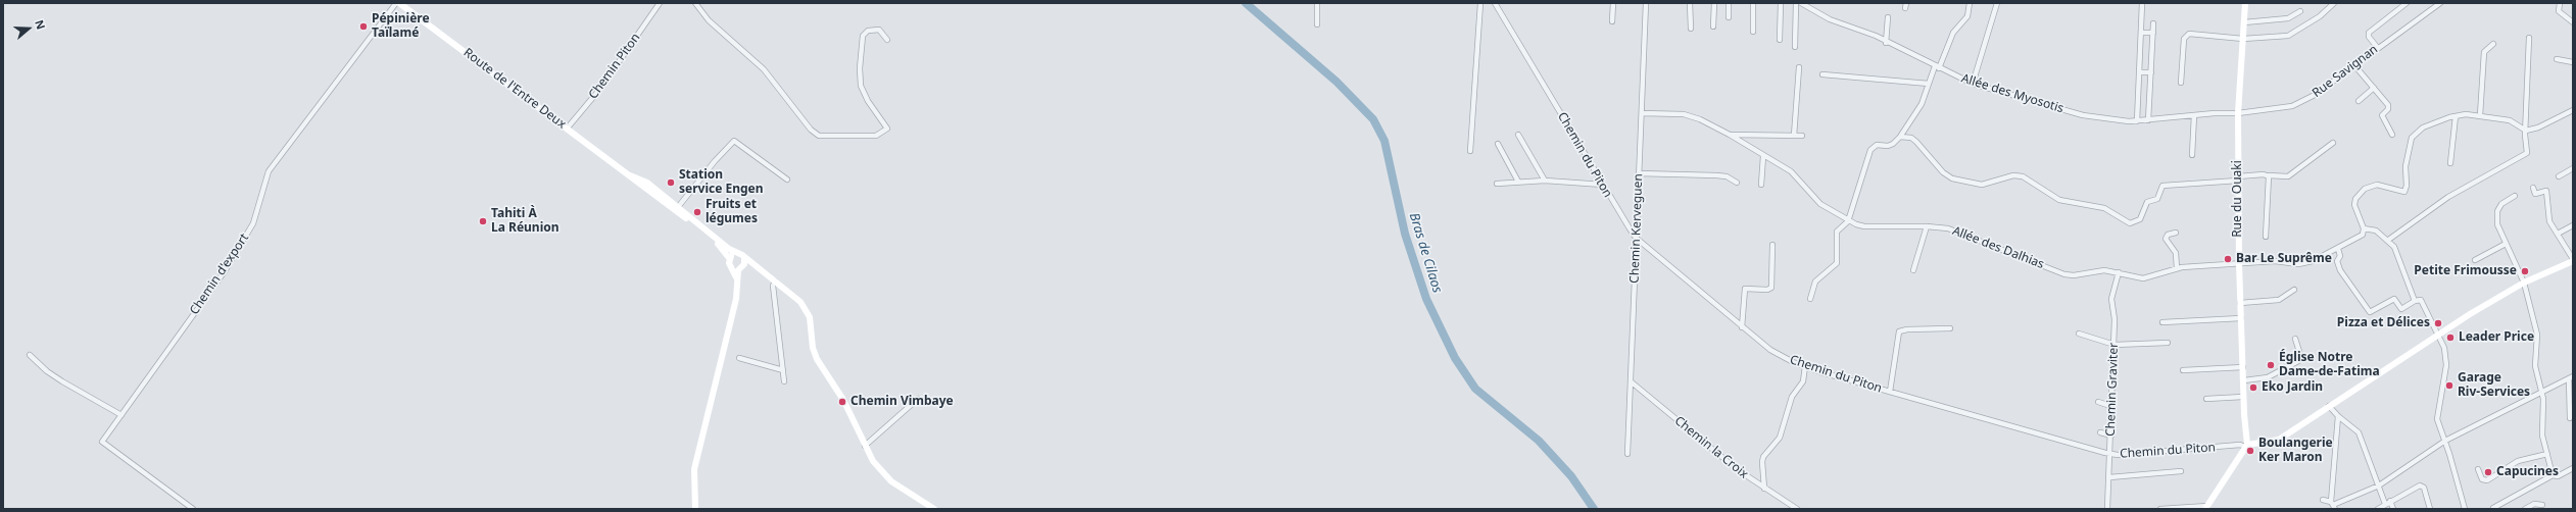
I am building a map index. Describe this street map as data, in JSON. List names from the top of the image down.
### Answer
{
  "streets": {
    "main road": ["Route de l'Entre Deux", "Rue du Ouaki"],
    "street": [
      "Chemin Piton",
      "Rue Savignan",
      "Allée des Myosotis",
      "Chemin du Piton",
      "Chemin Kerveguen",
      "Allée des Dalhias",
      "Chemin d'export",
      "Chemin Graviter",
      "Chemin la Croix"
    ]
  },
  "crossings": [
    ["Chemin Piton", "Route de l'Entre Deux"],
    ["Rue Savignan", "Allée des Myosotis"],
    ["Rue Savignan", "Rue du Ouaki"],
    ["Route de l'Entre Deux", "Chemin d'export"],
    ["Allée des Myosotis", "Rue du Ouaki"],
    ["Chemin du Piton", "Rue du Ouaki"],
    ["Chemin du Piton", "Chemin Kerveguen"],
    ["Chemin du Piton", "Chemin Graviter"],
    ["Rue du Ouaki", "Allée des Dalhias"],
    ["Chemin Kerveguen", "Allée des Dalhias"],
    ["Chemin Kerveguen", "Chemin la Croix"],
    ["Allée des Dalhias", "Chemin Graviter"]
  ],
  "water": ["Bras de Cilaos"],
  "places": [
    "Pépinière Taïlamé",
    "Station service Engen",
    "Fruits et légumes",
    "Tahiti À La Réunion",
    "Bar Le Suprême",
    "Petite Frimousse",
    "Pizza et Délices",
    "Leader Price",
    "Église Notre Dame-de-Fatima",
    "Garage Riv-Services",
    "Eko Jardin",
    "Chemin Vimbaye",
    "Boulangerie Ker Maron",
    "Capucines"
  ],
  "north": "right"
}
